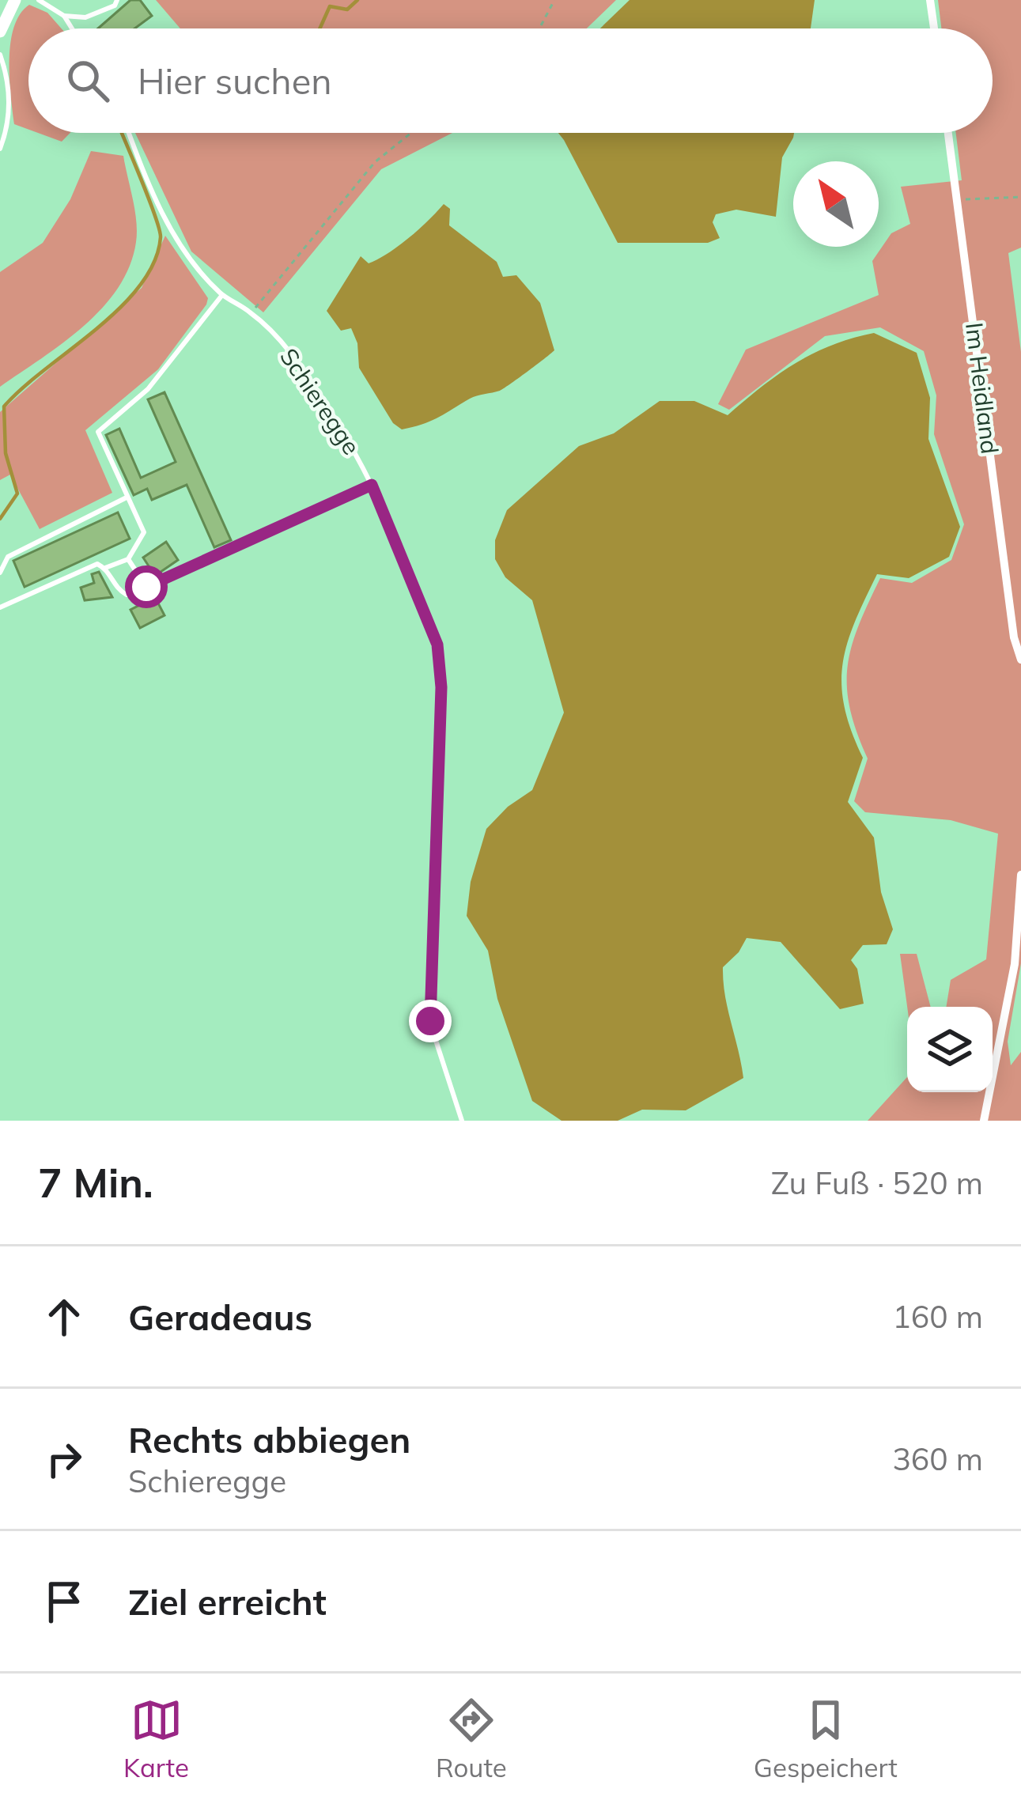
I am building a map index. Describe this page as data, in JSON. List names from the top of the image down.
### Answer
{
  "streets": {
    "street": ["Im Heidland"],
    "lane": ["Schieregge"]
  },
  "north": "top left",
  "page": {
    "search": "Hier suchen",
    "heading": ["7 Min.", "Zu Fuß · 520 m"],
    "list": [
      ["Geradeaus", "160 m"],
      ["Rechts abbiegen", "Schieregge", "360 m"],
      "Ziel erreicht"
    ],
    "nav": ["Karte", "Route", "Gespeichert"]
  }
}
